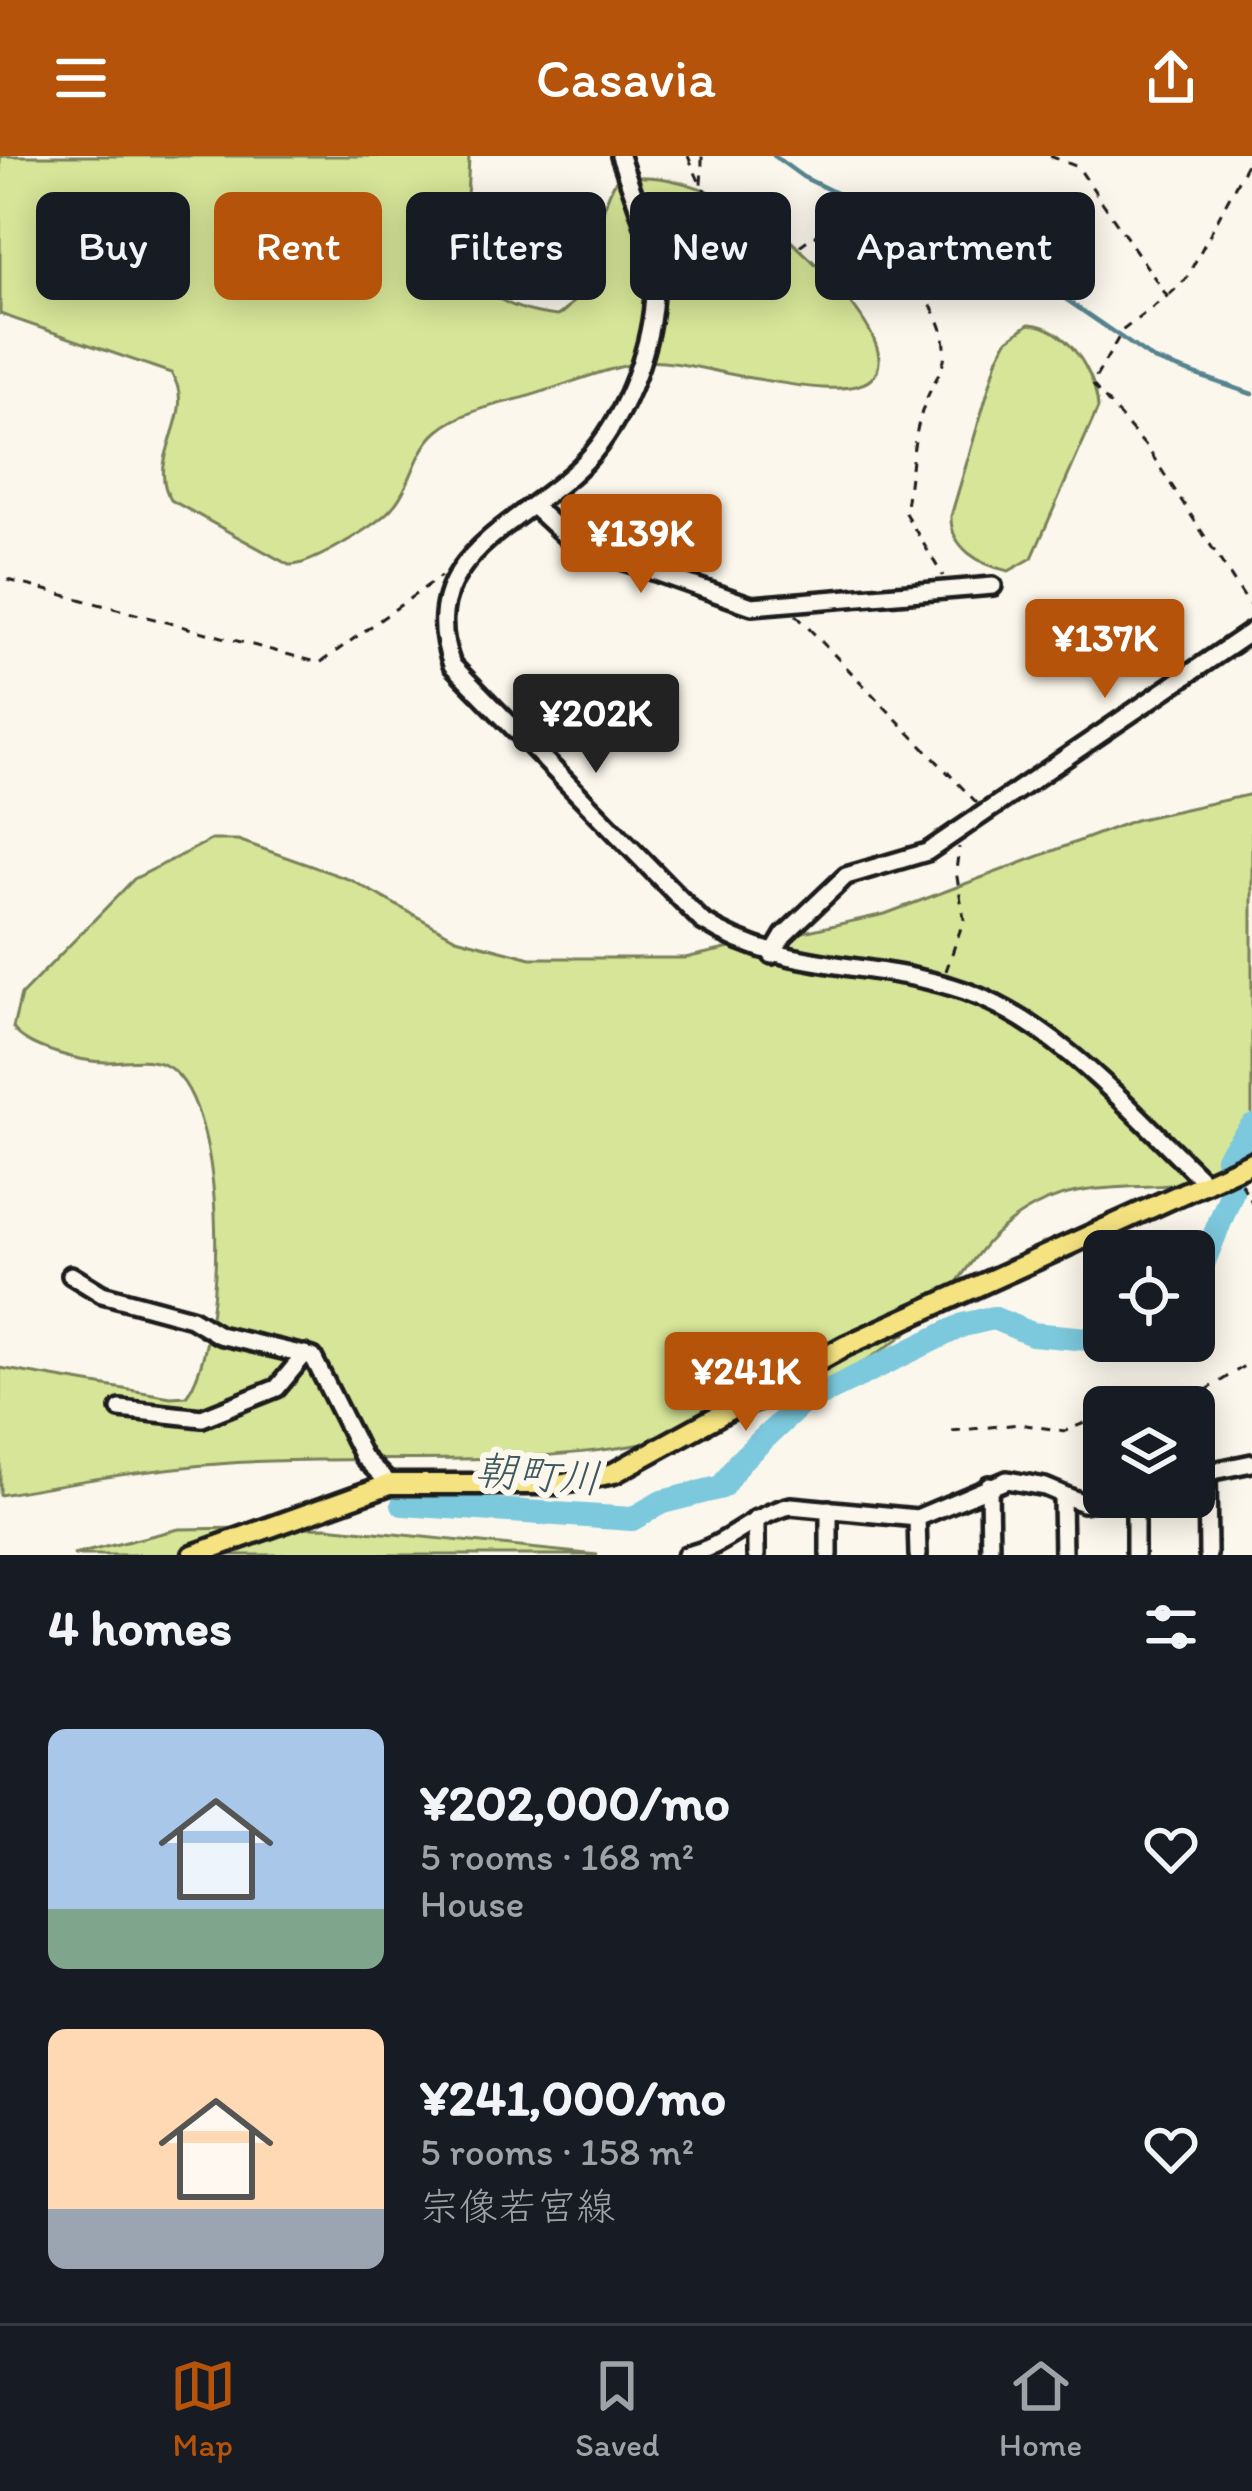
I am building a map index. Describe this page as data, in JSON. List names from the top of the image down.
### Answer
{
  "water": ["朝町川"],
  "page": {
    "header": "Casavia",
    "chip": [
      "Buy",
      "Rent",
      "Filters",
      "New",
      "Apartment"
    ],
    "price": [
      "¥139K",
      "¥137K",
      "¥202K",
      "¥241K"
    ],
    "heading": "4 homes",
    "list": [
      {
        "name": "¥202,000/mo",
        "note": "5 rooms · 168 m² · House"
      },
      {
        "name": "¥241,000/mo",
        "note": "5 rooms · 158 m² · 宗像若宮線"
      }
    ],
    "tabs": ["Map", "Saved", "Home"]
  }
}
